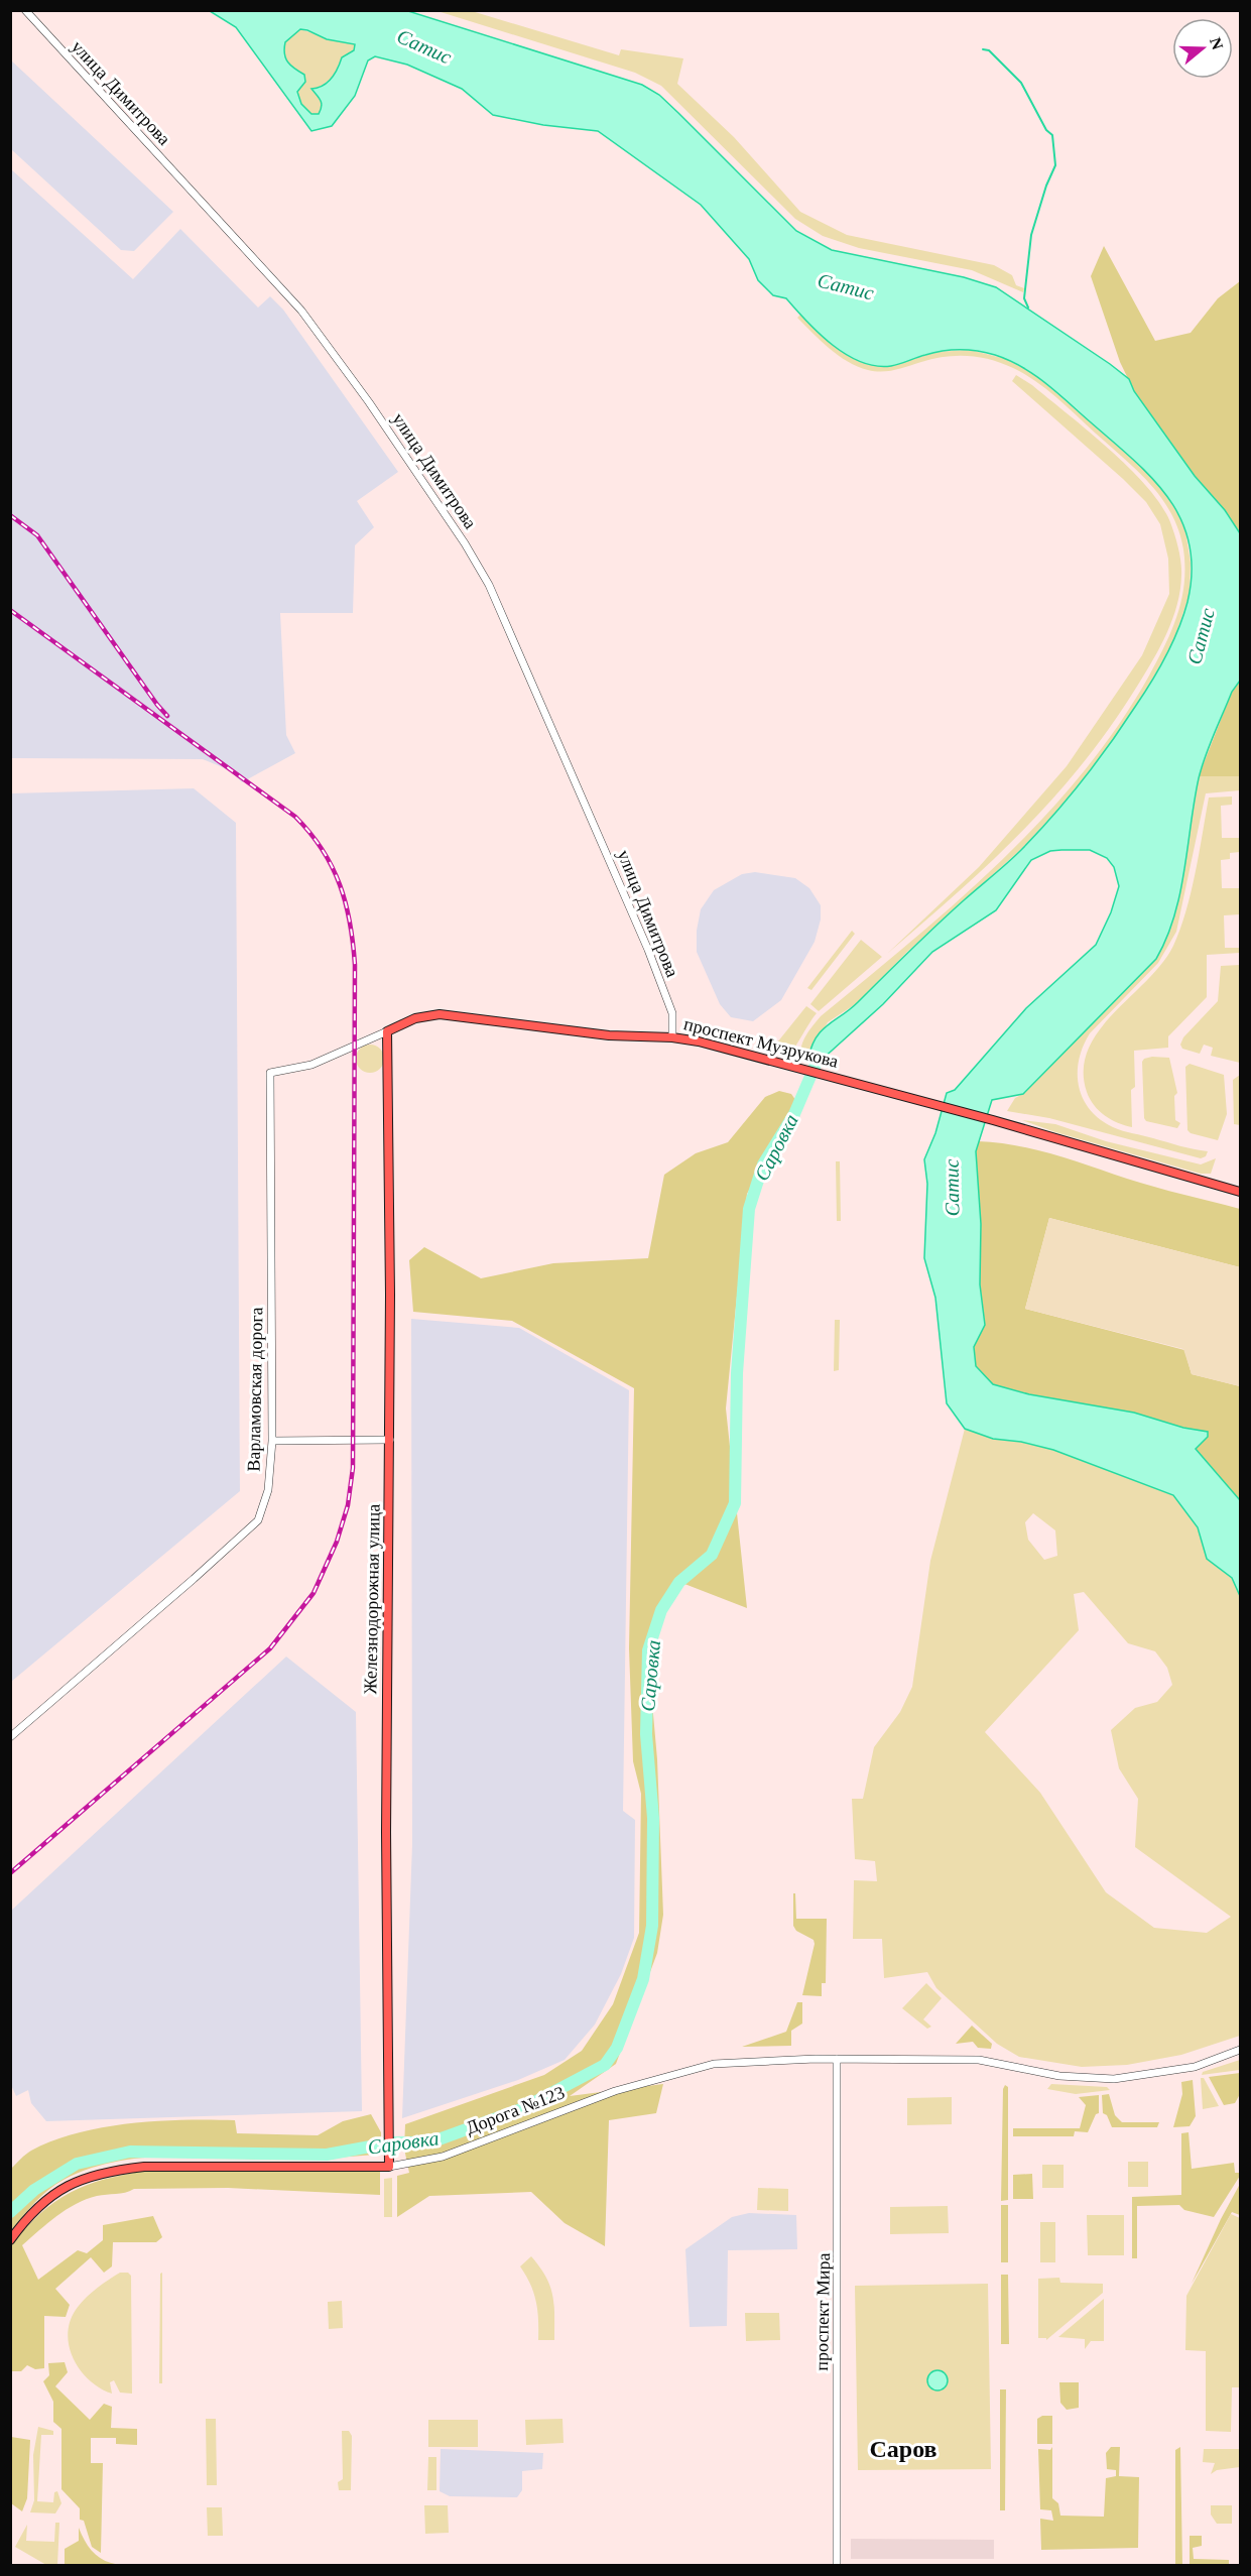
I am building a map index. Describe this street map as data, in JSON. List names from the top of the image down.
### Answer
{
  "streets": {
    "main road": ["проспект Музрукова", "Железнодорожная улица", "Дорога №123"],
    "street": ["улица Димитрова", "Варламовская дорога", "проспект Мира"]
  },
  "crossings": [
    ["улица Димитрова", "проспект Музрукова"],
    ["проспект Музрукова", "Варламовская дорога"],
    ["проспект Музрукова", "Железнодорожная улица"],
    ["Железнодорожная улица", "Дорога №123"],
    ["Дорога №123", "проспект Мира"]
  ],
  "districts": ["Саров"],
  "water": ["Сатис", "Саровка"],
  "north": "right"
}
